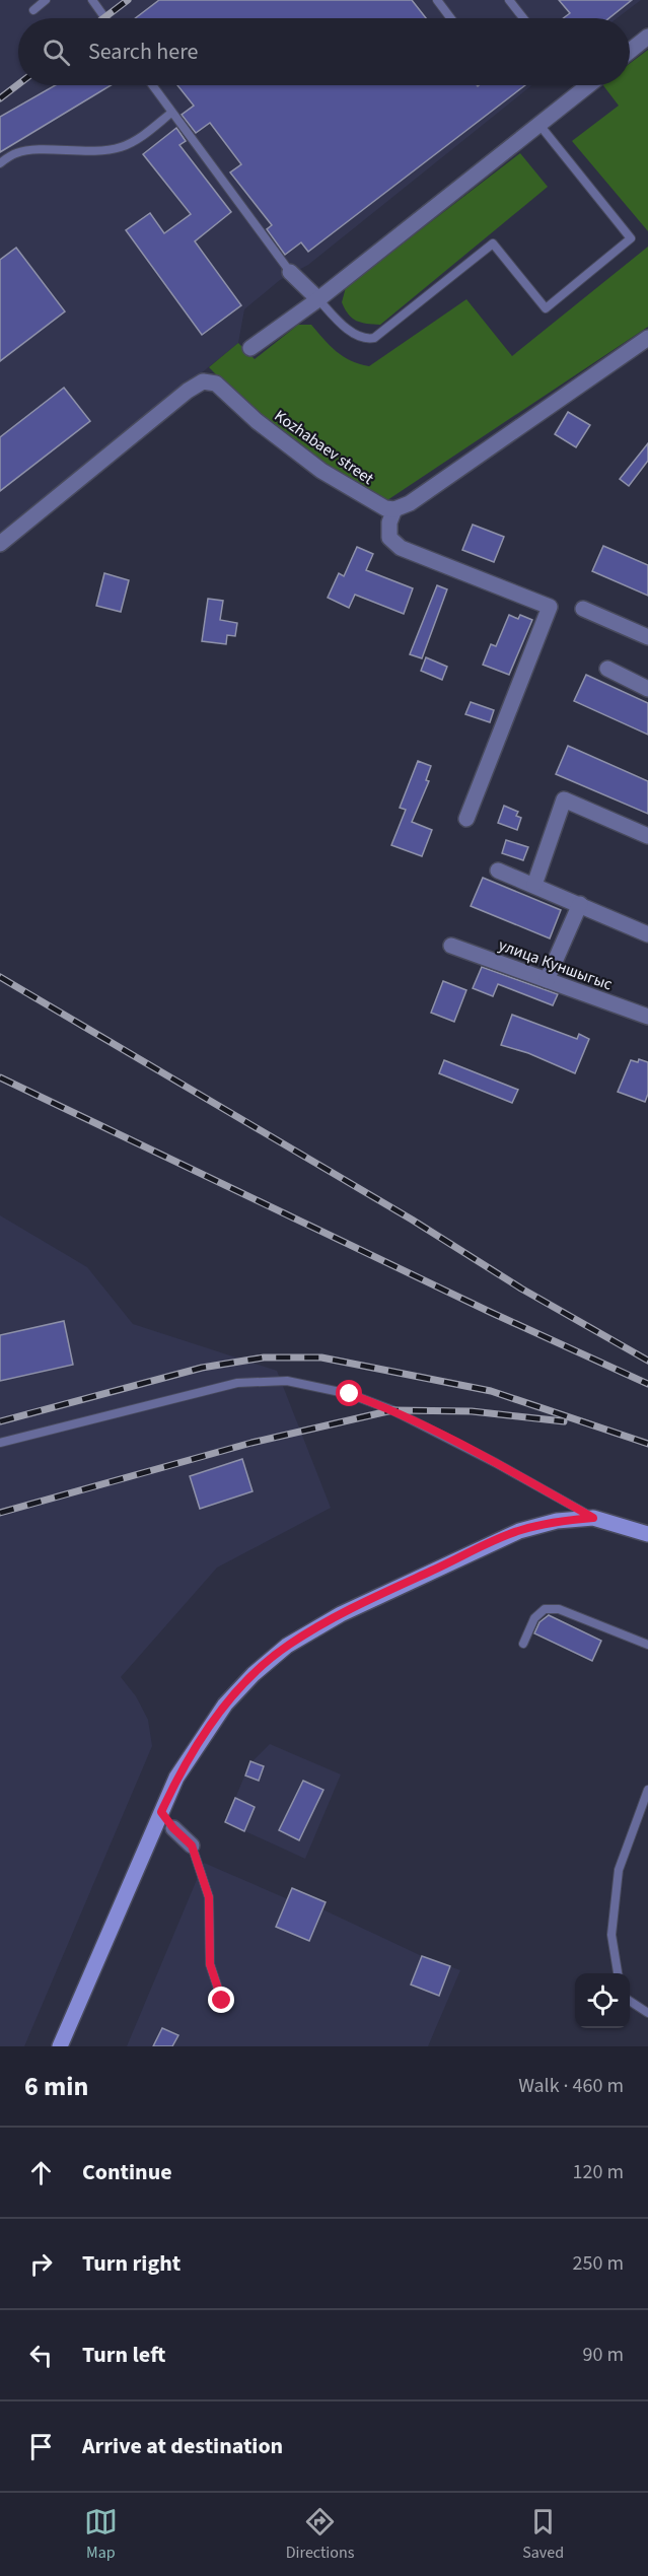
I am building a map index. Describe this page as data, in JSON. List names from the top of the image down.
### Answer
{
  "streets": {
    "street": ["Kozhabaev street", "улица Куншыгыс"]
  },
  "page": {
    "search": "Search here",
    "heading": ["6 min", "Walk · 460 m"],
    "list": [
      ["Continue", "120 m"],
      ["Turn right", "250 m"],
      ["Turn left", "90 m"],
      "Arrive at destination"
    ],
    "nav": ["Map", "Directions", "Saved"]
  }
}
